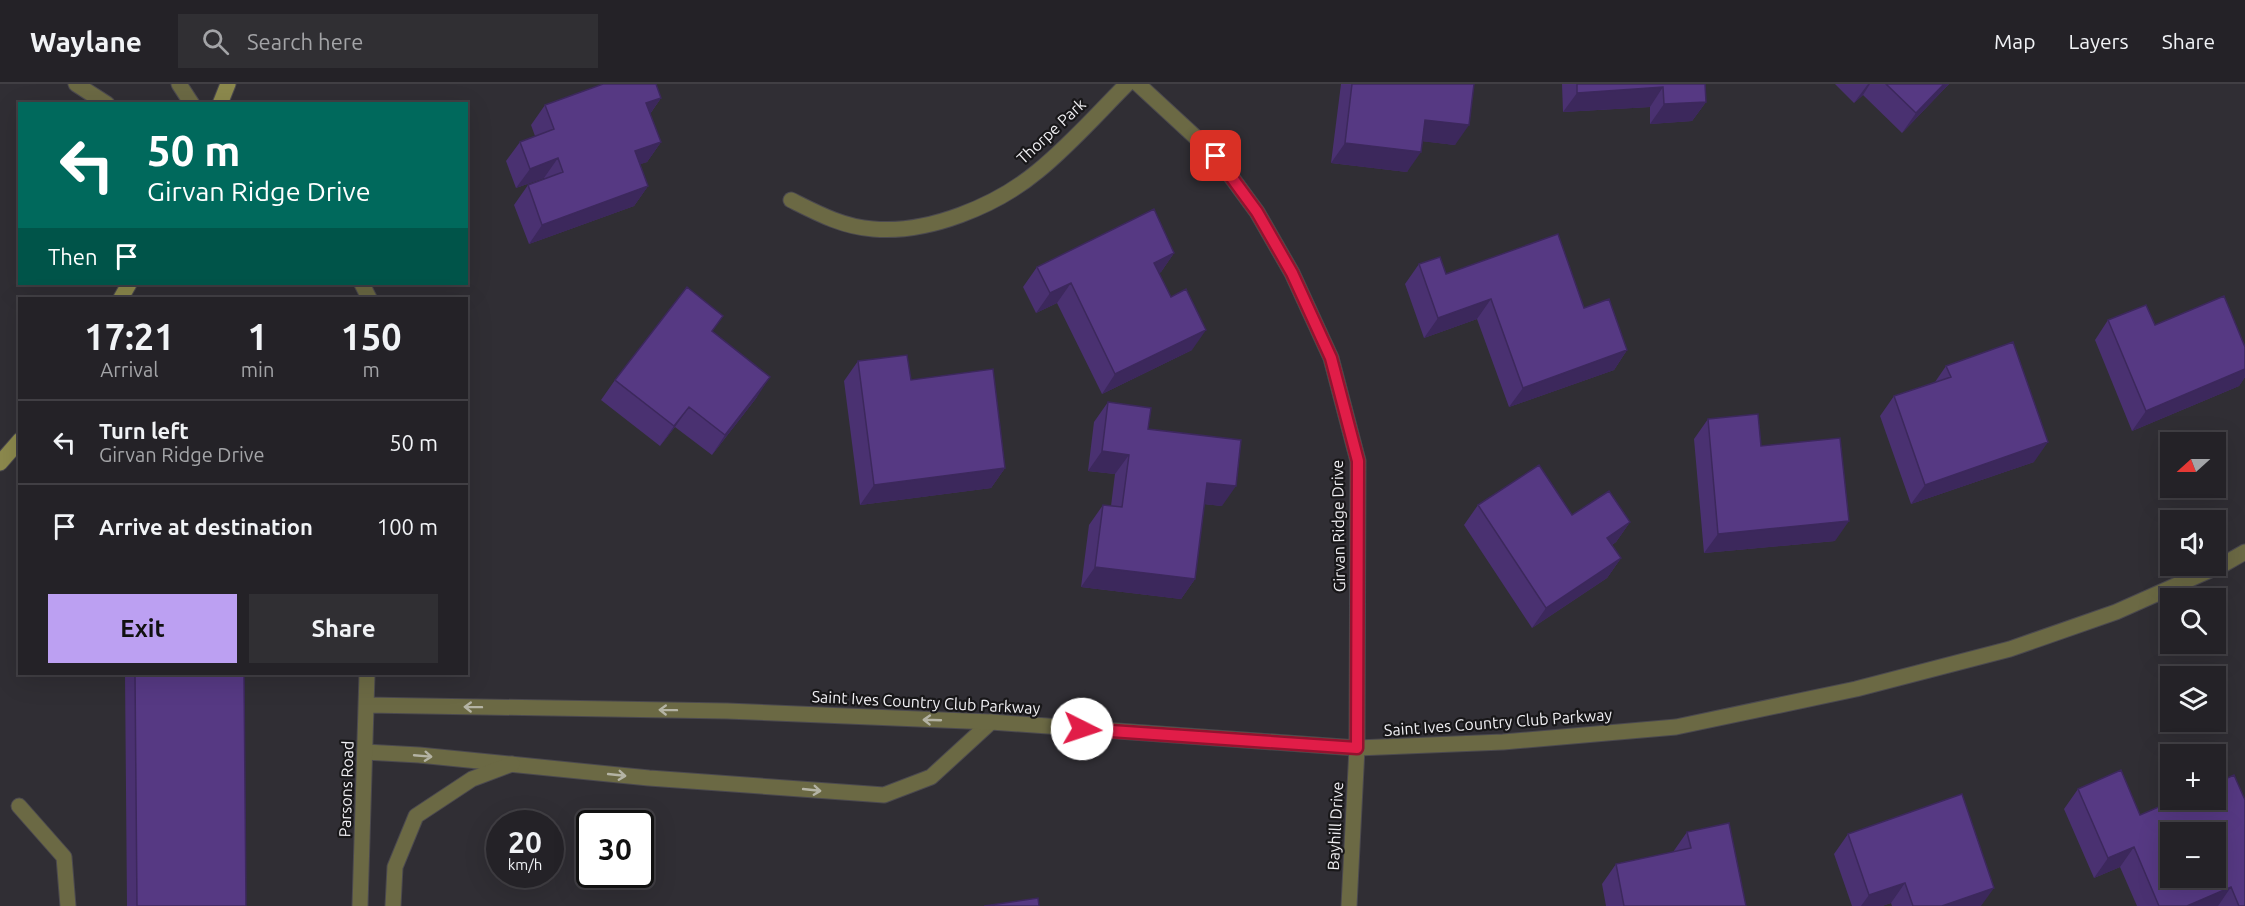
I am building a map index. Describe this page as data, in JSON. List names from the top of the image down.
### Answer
{
  "streets": {
    "street": [
      "Thorpe Park",
      "Girvan Ridge Drive",
      "Saint Ives Country Club Parkway",
      "Parsons Road",
      "Bayhill Drive"
    ]
  },
  "crossings": [
    ["Girvan Ridge Drive", "Saint Ives Country Club Parkway"],
    ["Girvan Ridge Drive", "Bayhill Drive"],
    ["Saint Ives Country Club Parkway", "Parsons Road"],
    ["Saint Ives Country Club Parkway", "Bayhill Drive"]
  ],
  "north": "left",
  "page": {
    "header": "Waylane",
    "search": "Search here",
    "nav": ["Map", "Layers", "Share"],
    "turn": ["50 m", "Girvan Ridge Drive"],
    "then": "Then",
    "eta": [
      "17:21",
      "Arrival",
      "1",
      "min",
      "150",
      "m"
    ],
    "list": [
      {
        "name": "Turn left",
        "note": "Girvan Ridge Drive",
        "value": "50 m"
      },
      {
        "name": "Arrive at destination",
        "value": "100 m"
      }
    ],
    "map_buttons": ["+", "−"],
    "buttons": ["Exit", "Share"],
    "speed": "20 km/h",
    "limit": "30"
  }
}
